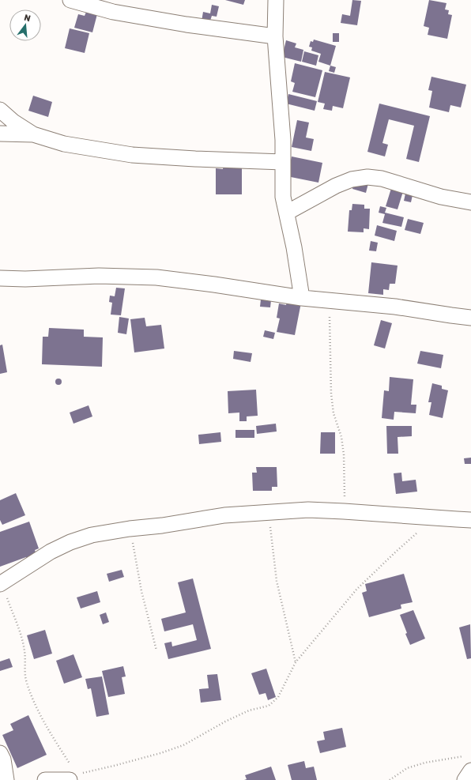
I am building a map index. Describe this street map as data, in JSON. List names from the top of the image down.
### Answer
{
  "north": "top"
}
